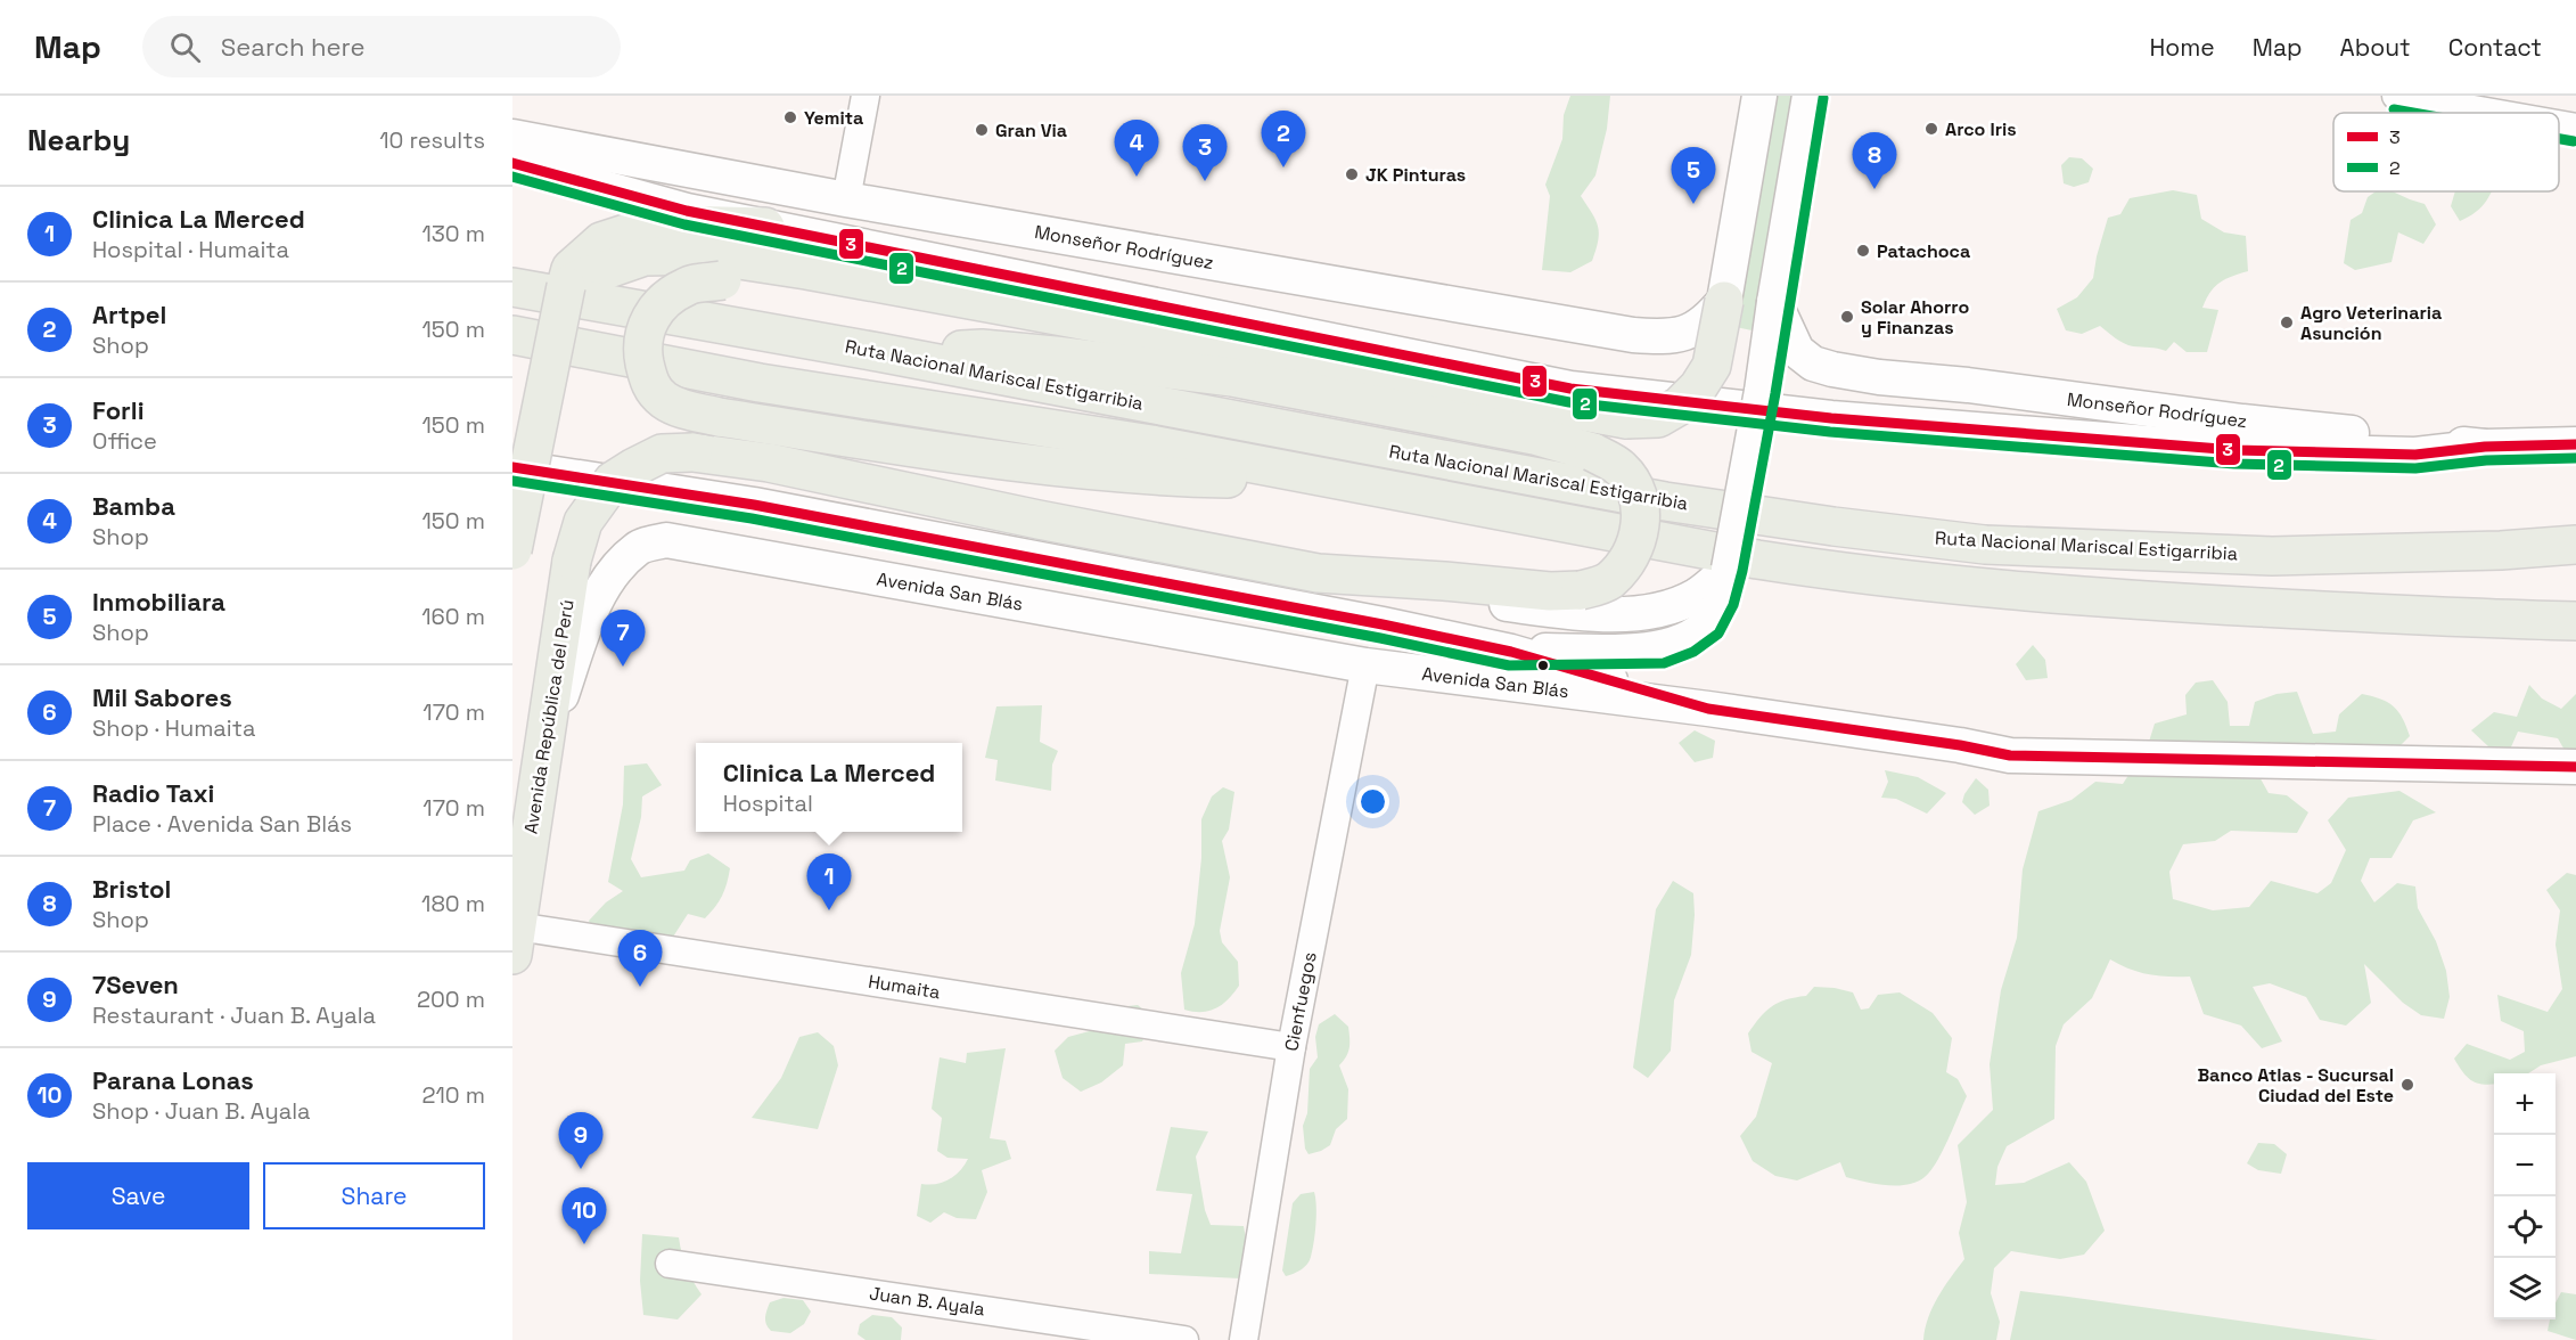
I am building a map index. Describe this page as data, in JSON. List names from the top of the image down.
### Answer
{
  "streets": {
    "highway": ["Ruta Nacional Mariscal Estigarribia", "Avenida República del Perú"],
    "street": [
      "Monseñor Rodríguez",
      "Avenida San Blás",
      "Humaita",
      "Cienfuegos",
      "Juan B. Ayala"
    ]
  },
  "crossings": [
    ["Ruta Nacional Mariscal Estigarribia", "Avenida República del Perú"],
    ["Avenida San Blás", "Avenida República del Perú"],
    ["Avenida San Blás", "Cienfuegos"],
    ["Avenida República del Perú", "Humaita"],
    ["Humaita", "Cienfuegos"]
  ],
  "places": [
    "Yemita",
    "Arco Iris",
    "Gran Via",
    "JK Pinturas",
    "Patachoca",
    "Solar Ahorro y Finanzas",
    "Agro Veterinaria Asunción",
    "Banco Atlas - Sucursal Ciudad del Este"
  ],
  "lines": ["transit line 2", "transit line 3"],
  "legend": ["3", "2"],
  "page": {
    "header": "Map",
    "search": "Search here",
    "nav": [
      "Home",
      "Map",
      "About",
      "Contact"
    ],
    "heading": ["Nearby", "10 results"],
    "pins": [
      "2",
      "4",
      "3",
      "8",
      "5",
      "7",
      "1",
      "6",
      "9",
      "10"
    ],
    "list": [
      {
        "mark": "1",
        "name": "Clinica La Merced",
        "note": "Hospital · Humaita",
        "value": "130 m"
      },
      {
        "mark": "2",
        "name": "Artpel",
        "note": "Shop",
        "value": "150 m"
      },
      {
        "mark": "3",
        "name": "Forli",
        "note": "Office",
        "value": "150 m"
      },
      {
        "mark": "4",
        "name": "Bamba",
        "note": "Shop",
        "value": "150 m"
      },
      {
        "mark": "5",
        "name": "Inmobiliara",
        "note": "Shop",
        "value": "160 m"
      },
      {
        "mark": "6",
        "name": "Mil Sabores",
        "note": "Shop · Humaita",
        "value": "170 m"
      },
      {
        "mark": "7",
        "name": "Radio Taxi",
        "note": "Place · Avenida San Blás",
        "value": "170 m"
      },
      {
        "mark": "8",
        "name": "Bristol",
        "note": "Shop",
        "value": "180 m"
      },
      {
        "mark": "9",
        "name": "7Seven",
        "note": "Restaurant · Juan B. Ayala",
        "value": "200 m"
      },
      {
        "mark": "10",
        "name": "Parana Lonas",
        "note": "Shop · Juan B. Ayala",
        "value": "210 m"
      }
    ],
    "popup": ["Clinica La Merced", "Hospital"],
    "map_buttons": ["+", "−"],
    "buttons": ["Save", "Share"]
  }
}
